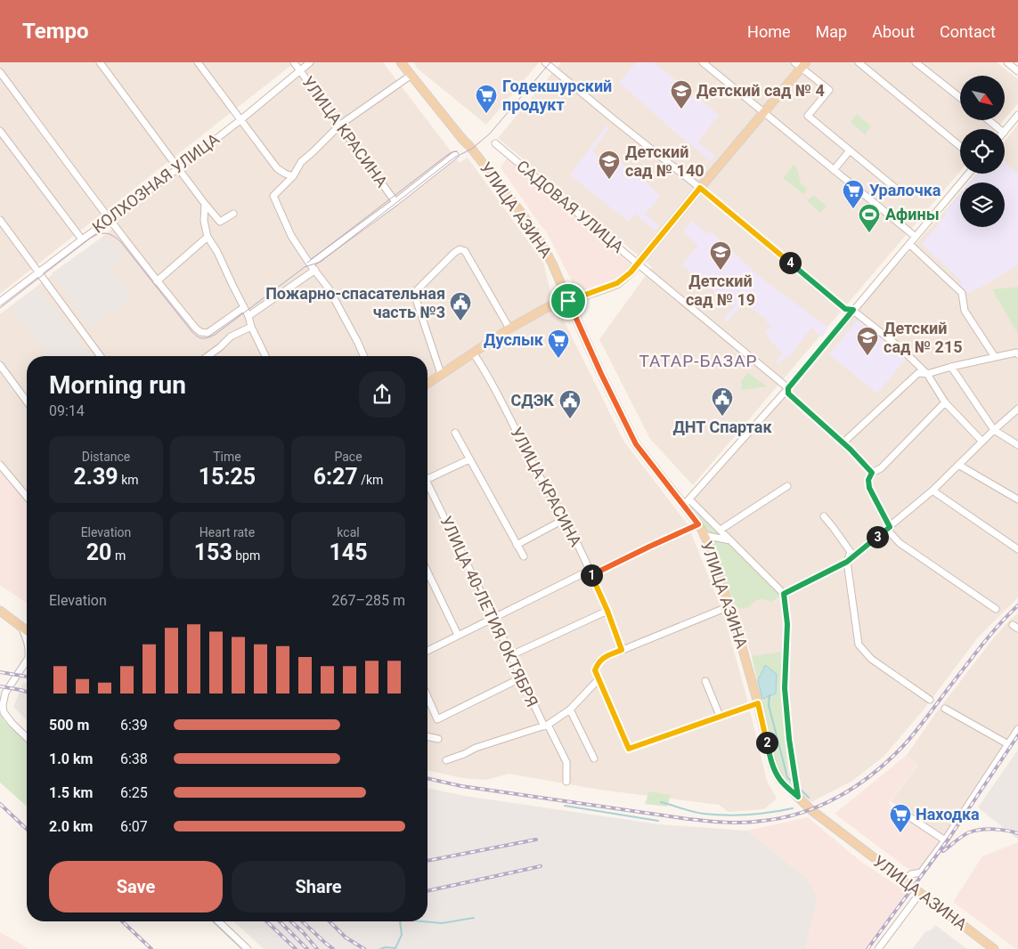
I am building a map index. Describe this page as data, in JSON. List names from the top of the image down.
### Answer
{
  "streets": {
    "main road": ["УЛИЦА АЗИНА"],
    "street": [
      "УЛИЦА КРАСИНА",
      "КОЛХОЗНАЯ УЛИЦА",
      "САДОВАЯ УЛИЦА",
      "УЛИЦА 40-ЛЕТИЯ ОКТЯБРЯ"
    ]
  },
  "crossings": [
    ["УЛИЦА КРАСИНА", "КОЛХОЗНАЯ УЛИЦА"]
  ],
  "districts": ["ТАТАР-БАЗАР"],
  "places": {
    "school or university": [
      "Детский сад № 4",
      "Детский сад № 140",
      "Детский сад № 19",
      "Детский сад № 215"
    ],
    "supermarket": [
      "Годекшурский продукт",
      "Уралочка",
      "Дуслык",
      "Находка"
    ],
    "sports": ["Афины"],
    "public building": ["Пожарно-спасательная часть №3", "ДНТ Спартак", "СДЭК"]
  },
  "north": "bottom right",
  "page": {
    "header": "Tempo",
    "nav": [
      "Home",
      "Map",
      "About",
      "Contact"
    ],
    "pins": [
      "4",
      "3",
      "1",
      "2"
    ],
    "heading": ["Morning run", "09:14"],
    "stats": [
      ["Distance", "2.39 km"],
      ["Time", "15:25"],
      ["Pace", "6:27 /km"],
      ["Elevation", "20 m"],
      ["Heart rate", "153 bpm"],
      ["kcal", "145"]
    ],
    "chart": ["Elevation", "267–285 m"],
    "list": [
      {
        "name": "500 m",
        "note": "6:39"
      },
      {
        "name": "1.0 km",
        "note": "6:38"
      },
      {
        "name": "1.5 km",
        "note": "6:25"
      },
      {
        "name": "2.0 km",
        "note": "6:07"
      }
    ],
    "buttons": ["Save", "Share"]
  }
}
